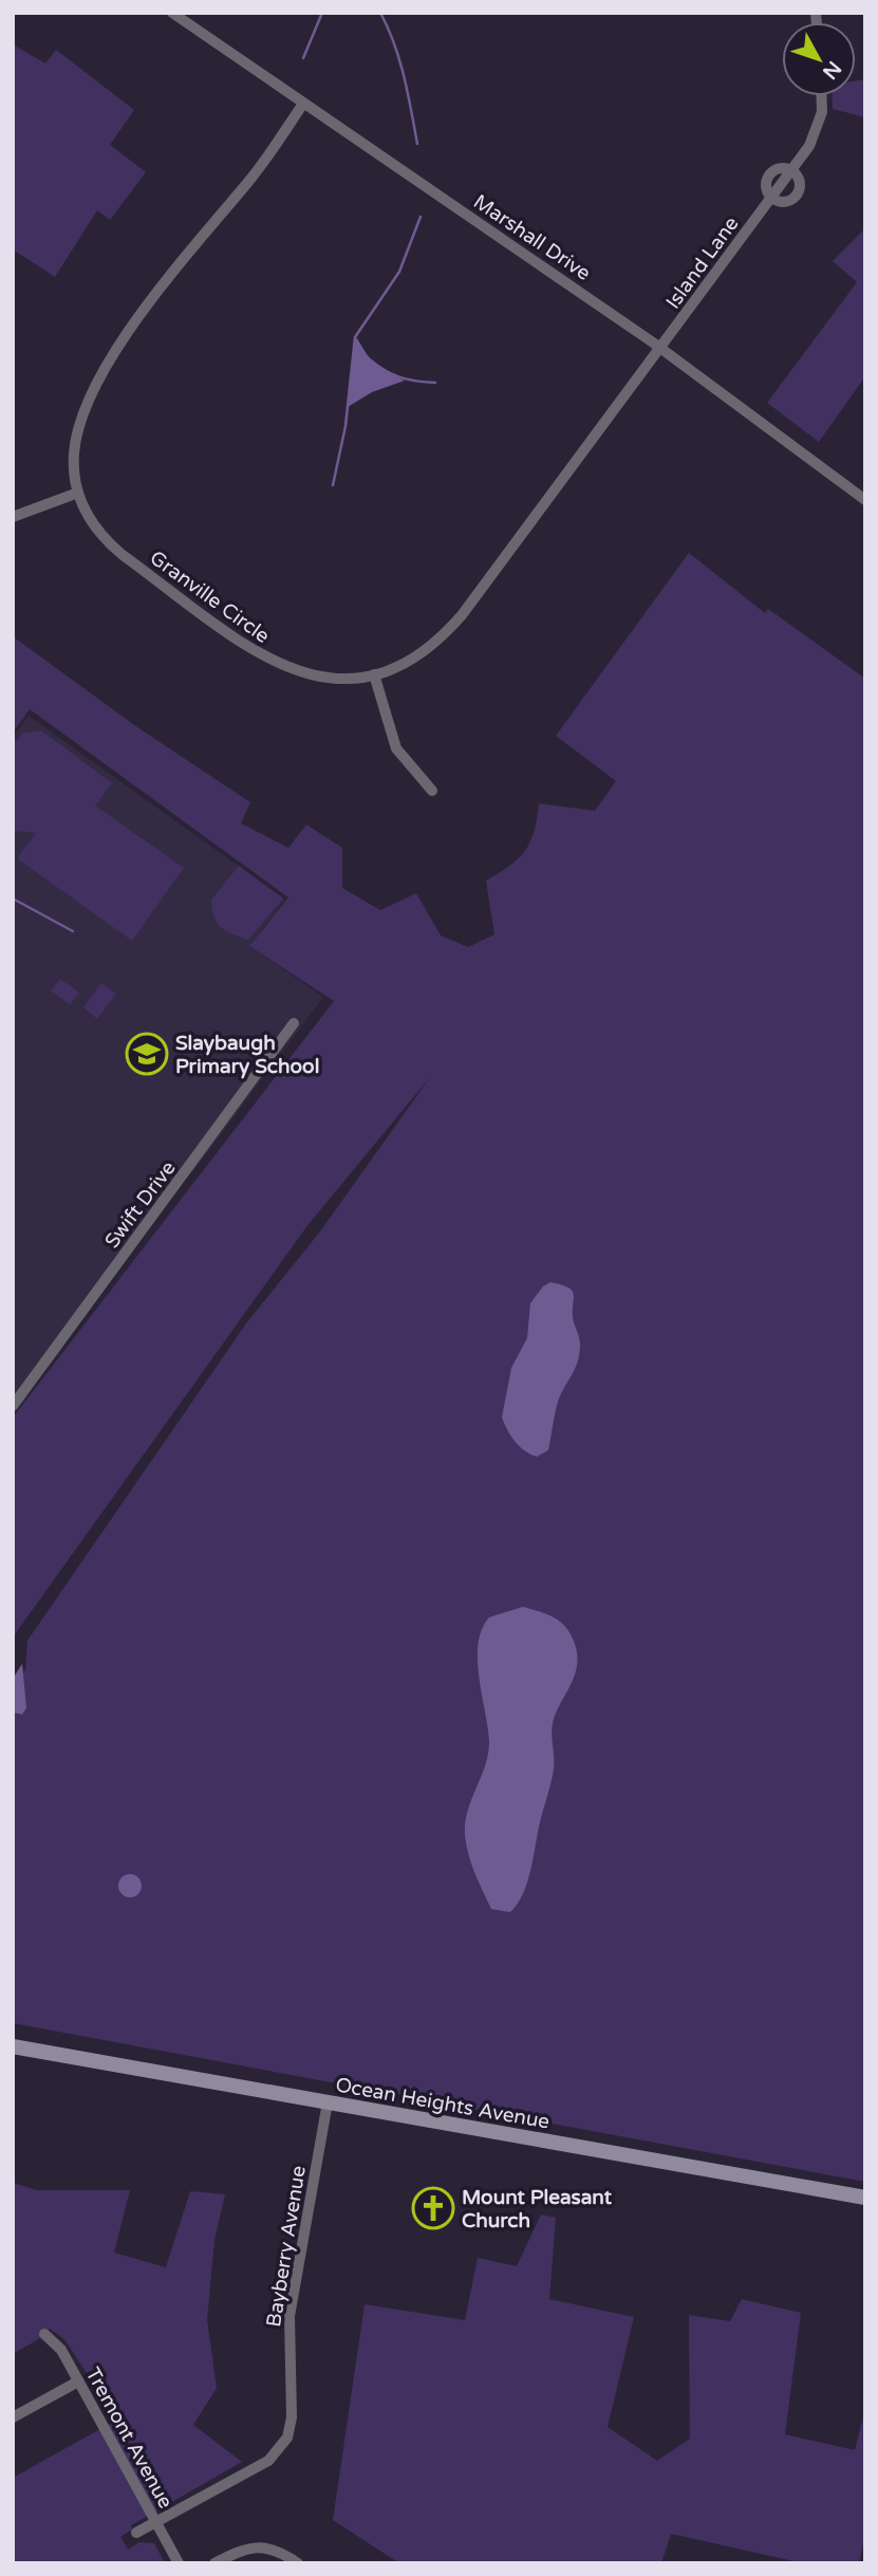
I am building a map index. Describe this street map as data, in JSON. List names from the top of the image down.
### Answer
{
  "streets": {
    "main road": ["Ocean Heights Avenue"],
    "street": [
      "Marshall Drive",
      "Island Lane",
      "Granville Circle",
      "Swift Drive",
      "Bayberry Avenue",
      "Tremont Avenue"
    ]
  },
  "crossings": [
    ["Marshall Drive", "Island Lane"],
    ["Marshall Drive", "Granville Circle"],
    ["Island Lane", "Granville Circle"],
    ["Ocean Heights Avenue", "Bayberry Avenue"],
    ["Bayberry Avenue", "Tremont Avenue"]
  ],
  "places": {
    "school or university": ["Slaybaugh Primary School"],
    "church": ["Mount Pleasant Church"]
  },
  "north": "bottom right"
}
